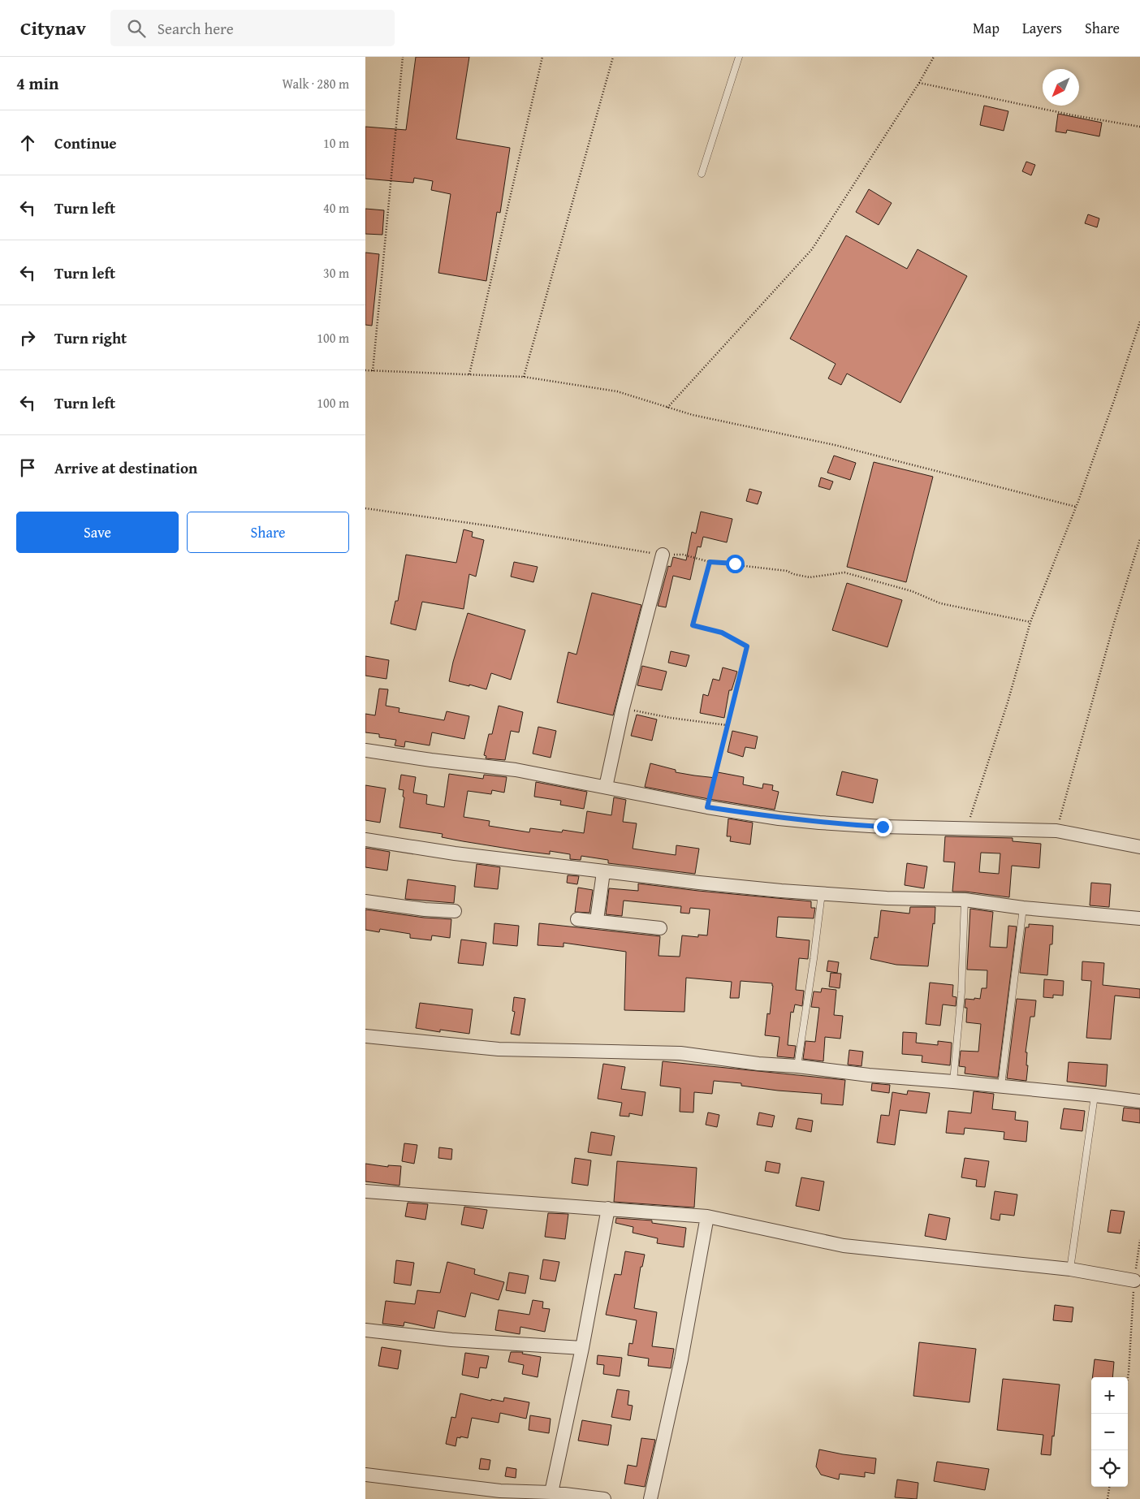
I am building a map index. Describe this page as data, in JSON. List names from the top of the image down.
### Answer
{
  "north": "bottom left",
  "page": {
    "header": "Citynav",
    "search": "Search here",
    "nav": ["Map", "Layers", "Share"],
    "heading": ["4 min", "Walk · 280 m"],
    "list": [
      ["Continue", "10 m"],
      ["Turn left", "40 m"],
      ["Turn left", "30 m"],
      ["Turn right", "100 m"],
      ["Turn left", "100 m"],
      "Arrive at destination"
    ],
    "buttons": ["Save", "Share"],
    "map_buttons": ["+", "−"]
  }
}
